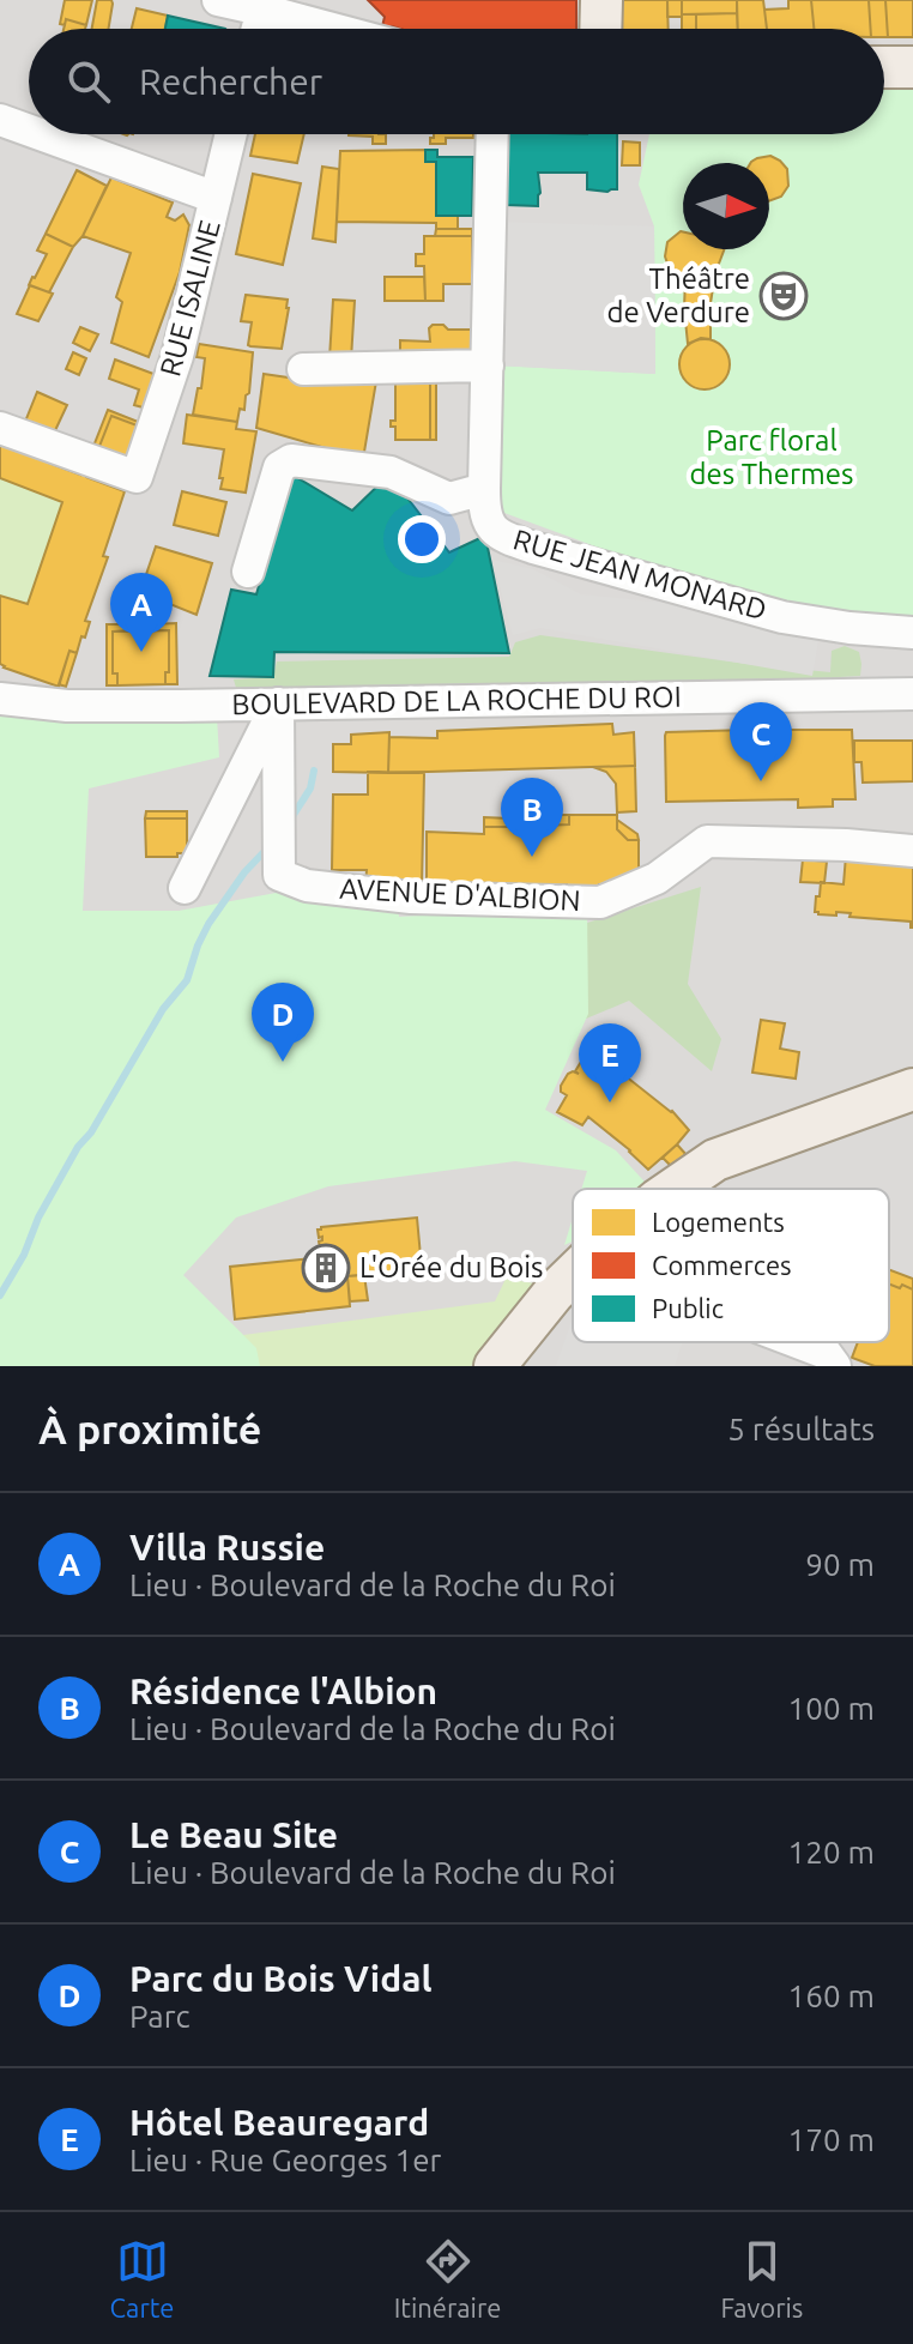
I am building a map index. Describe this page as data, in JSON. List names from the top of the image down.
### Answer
{
  "streets": {
    "street": [
      "RUE ISALINE",
      "RUE JEAN MONARD",
      "BOULEVARD DE LA ROCHE DU ROI",
      "AVENUE D'ALBION"
    ]
  },
  "crossings": [
    ["BOULEVARD DE LA ROCHE DU ROI", "AVENUE D'ALBION"]
  ],
  "parks": ["Parc floral des Thermes"],
  "places": {
    "theatre": ["Théâtre de Verdure"],
    "building": ["L'Orée du Bois"]
  },
  "legend": ["Logements", "Commerces", "Public"],
  "north": "right",
  "page": {
    "search": "Rechercher",
    "pins": [
      "A",
      "C",
      "B",
      "D",
      "E"
    ],
    "heading": ["À proximité", "5 résultats"],
    "list": [
      {
        "mark": "A",
        "name": "Villa Russie",
        "note": "Lieu · Boulevard de la Roche du Roi",
        "value": "90 m"
      },
      {
        "mark": "B",
        "name": "Résidence l'Albion",
        "note": "Lieu · Boulevard de la Roche du Roi",
        "value": "100 m"
      },
      {
        "mark": "C",
        "name": "Le Beau Site",
        "note": "Lieu · Boulevard de la Roche du Roi",
        "value": "120 m"
      },
      {
        "mark": "D",
        "name": "Parc du Bois Vidal",
        "note": "Parc",
        "value": "160 m"
      },
      {
        "mark": "E",
        "name": "Hôtel Beauregard",
        "note": "Lieu · Rue Georges 1er",
        "value": "170 m"
      }
    ],
    "nav": ["Carte", "Itinéraire", "Favoris"]
  }
}
